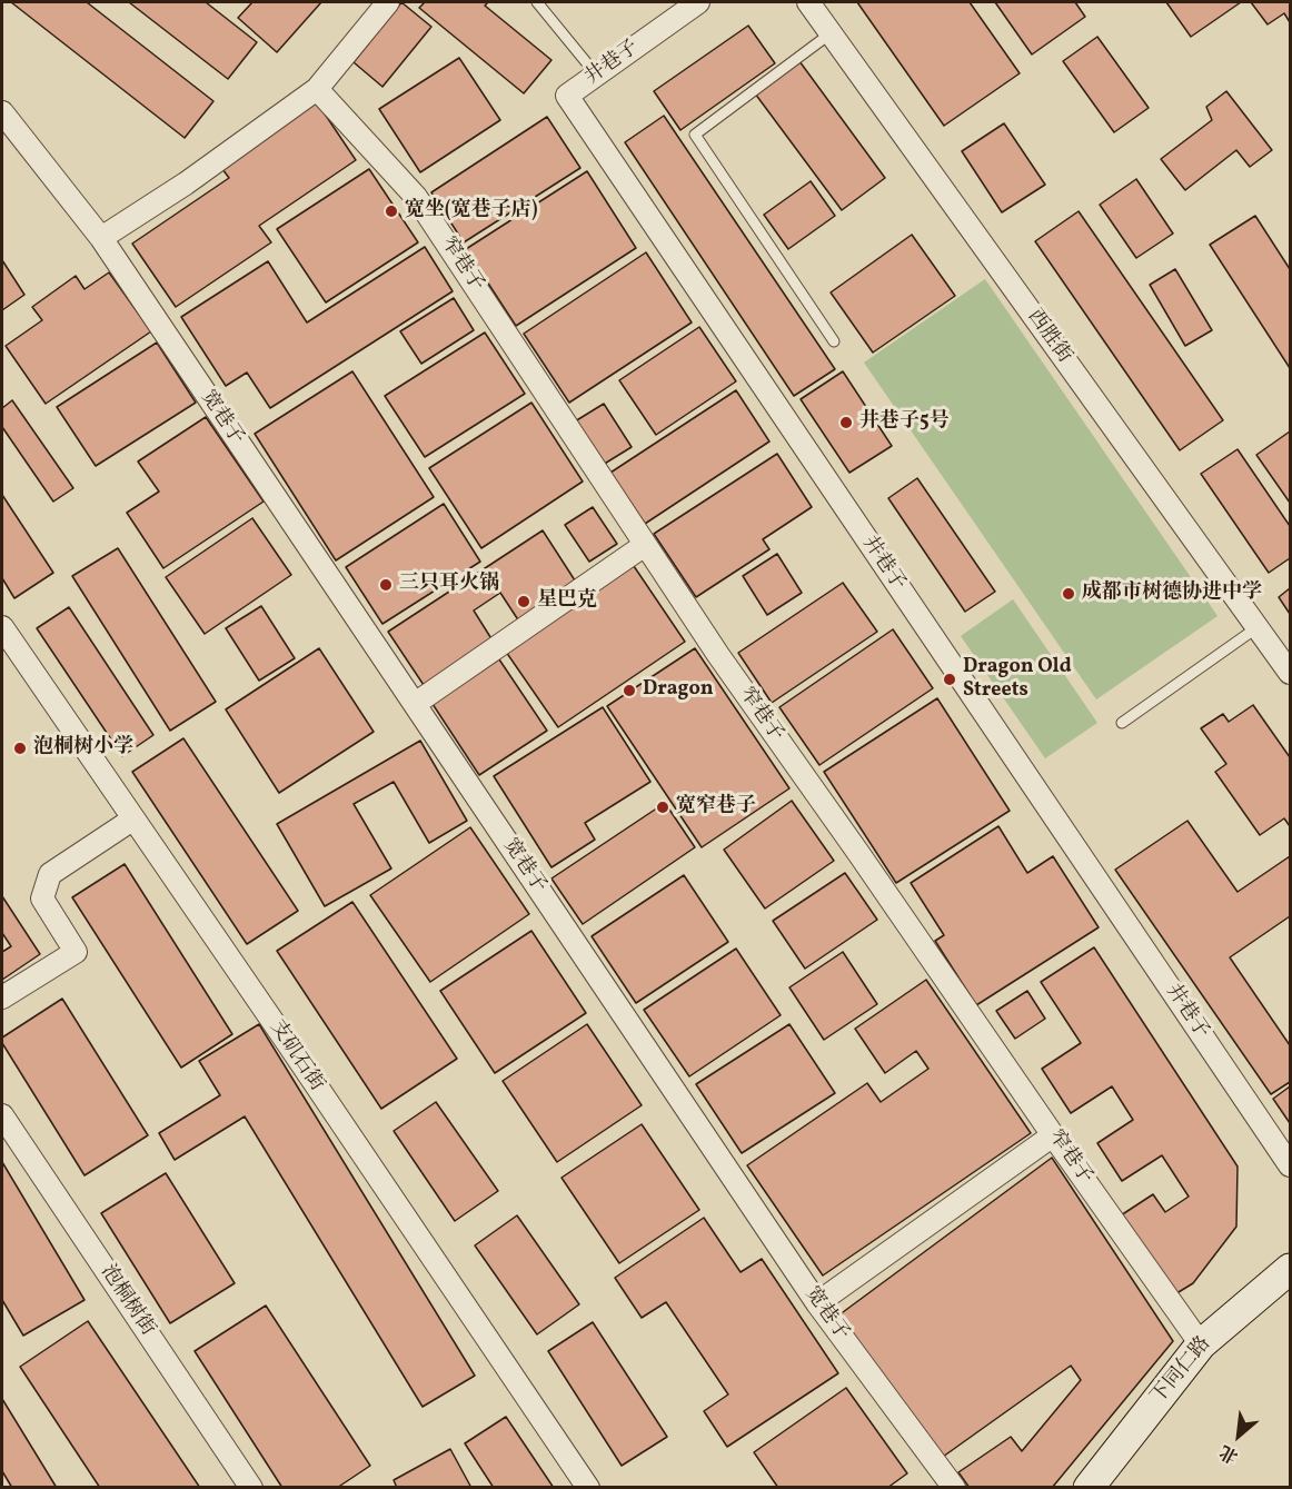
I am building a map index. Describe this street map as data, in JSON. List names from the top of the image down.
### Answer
{
  "streets": {
    "street": [
      "井巷子",
      "窄巷子",
      "西胜街",
      "宽巷子",
      "支矶石街",
      "泡桐树街",
      "下同仁路"
    ]
  },
  "crossings": [
    ["窄巷子", "下同仁路"]
  ],
  "places": [
    "宽坐(宽巷子店)",
    "井巷子5号",
    "三只耳火锅",
    "成都市树德协进中学",
    "星巴克",
    "Dragon Old Streets",
    "Dragon",
    "泡桐树小学",
    "宽窄巷子"
  ],
  "north": "bottom left"
}
